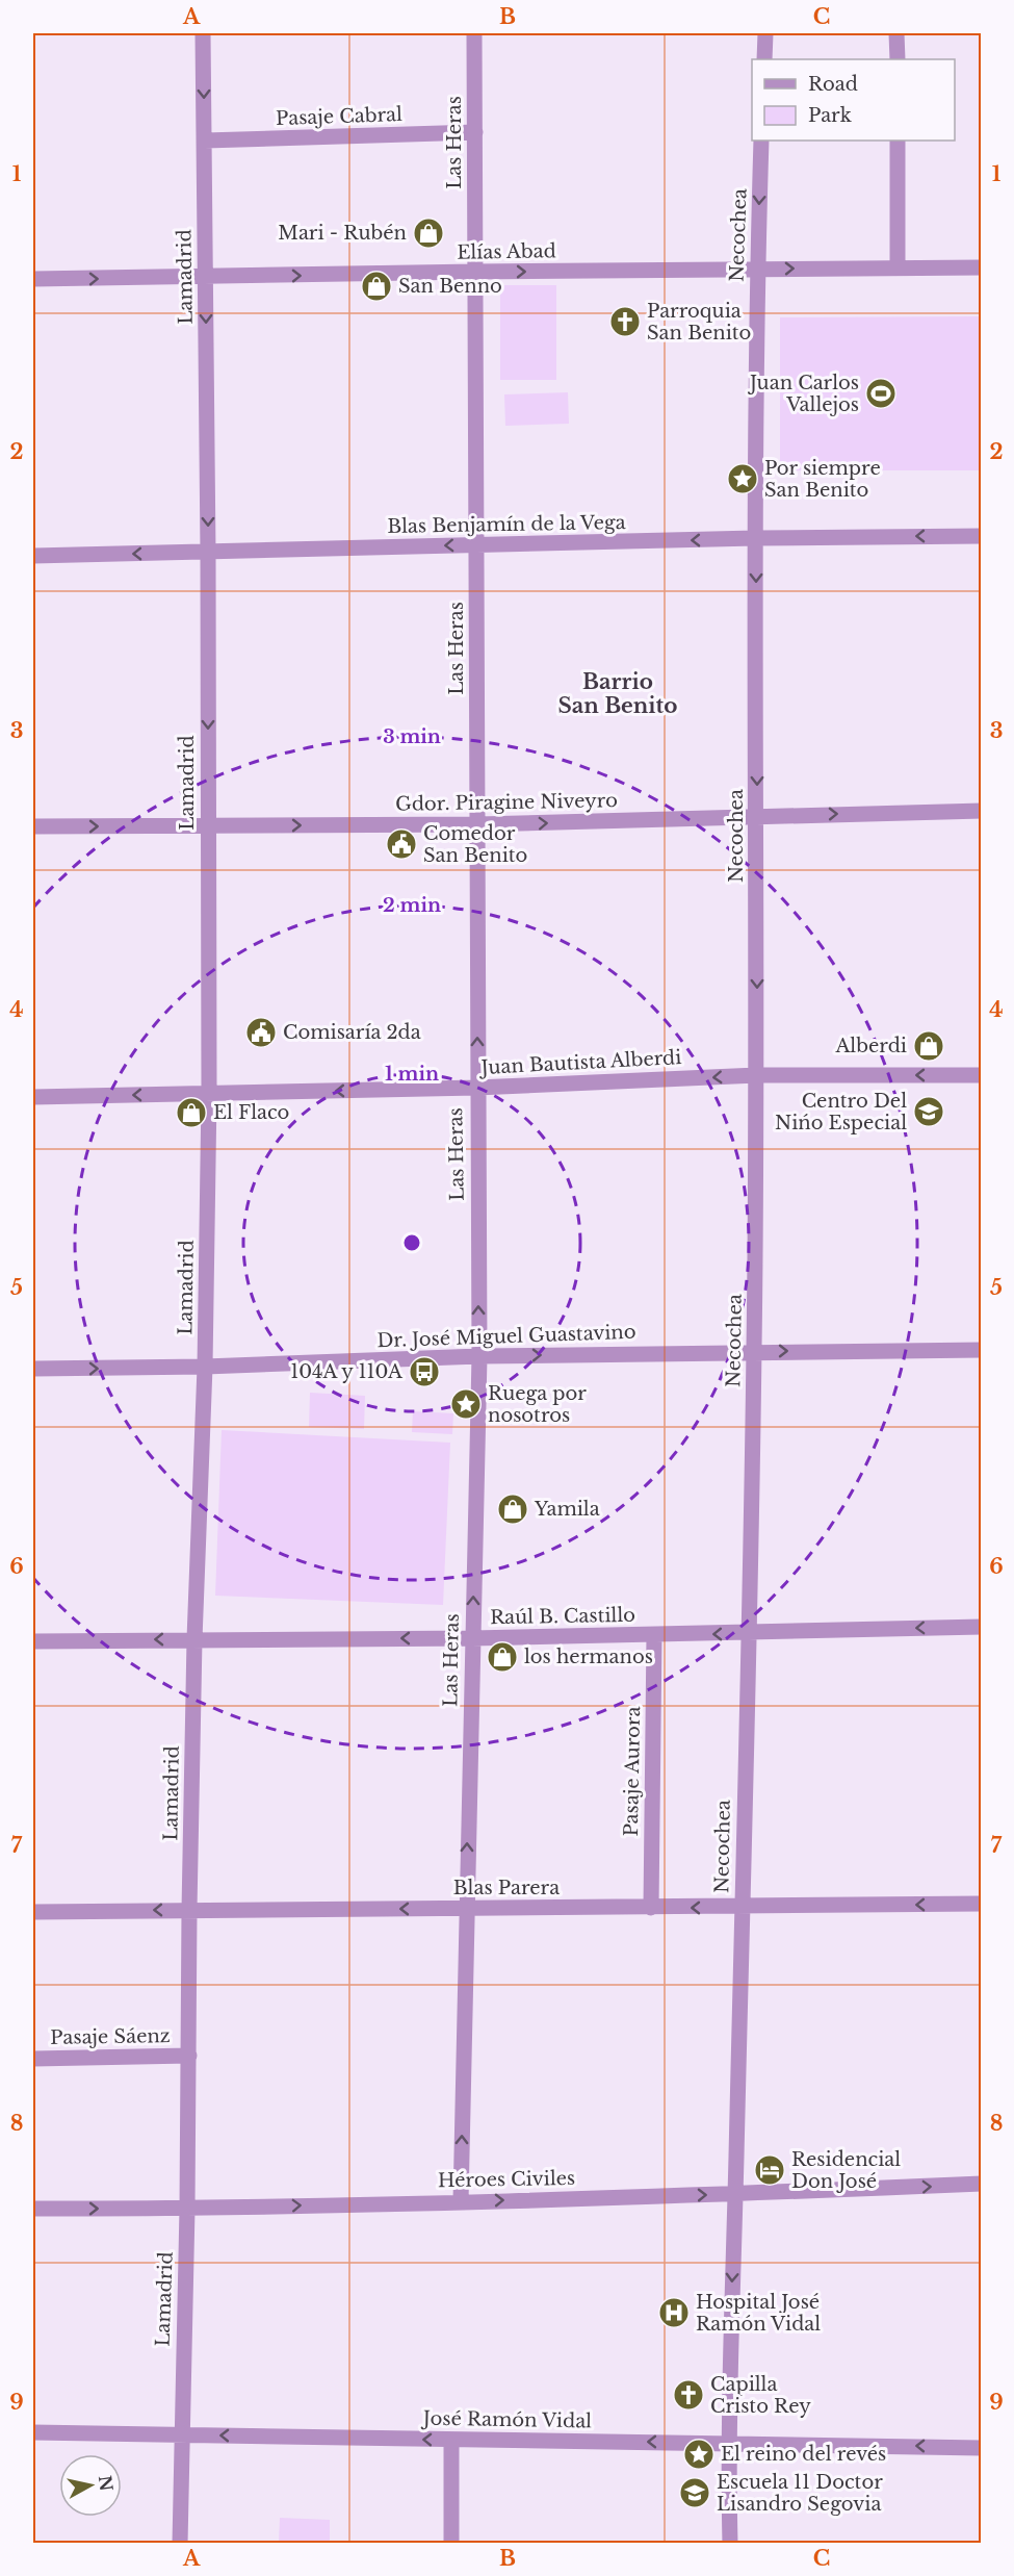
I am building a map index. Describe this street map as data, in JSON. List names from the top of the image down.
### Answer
{
  "streets": {
    "street": [
      "Pasaje Cabral",
      "Las Heras",
      "Necochea",
      "Elías Abad",
      "Lamadrid",
      "Blas Benjamín de la Vega",
      "Gdor. Piragine Niveyro",
      "Juan Bautista Alberdi",
      "Dr. José Miguel Guastavino",
      "Raúl B. Castillo",
      "Pasaje Aurora",
      "Blas Parera",
      "Pasaje Sáenz",
      "Héroes Civiles",
      "José Ramón Vidal"
    ]
  },
  "crossings": [
    ["Pasaje Cabral", "Las Heras"],
    ["Pasaje Cabral", "Lamadrid"],
    ["Las Heras", "Elías Abad"],
    ["Las Heras", "Blas Benjamín de la Vega"],
    ["Las Heras", "Gdor. Piragine Niveyro"],
    ["Las Heras", "Juan Bautista Alberdi"],
    ["Las Heras", "Dr. José Miguel Guastavino"],
    ["Las Heras", "Raúl B. Castillo"],
    ["Las Heras", "Blas Parera"],
    ["Las Heras", "Héroes Civiles"],
    ["Necochea", "Elías Abad"],
    ["Necochea", "Blas Benjamín de la Vega"],
    ["Necochea", "Gdor. Piragine Niveyro"],
    ["Necochea", "Juan Bautista Alberdi"],
    ["Necochea", "Dr. José Miguel Guastavino"],
    ["Necochea", "Raúl B. Castillo"],
    ["Necochea", "Blas Parera"],
    ["Necochea", "Héroes Civiles"],
    ["Necochea", "José Ramón Vidal"],
    ["Elías Abad", "Lamadrid"],
    ["Lamadrid", "Blas Benjamín de la Vega"],
    ["Lamadrid", "Gdor. Piragine Niveyro"],
    ["Lamadrid", "Juan Bautista Alberdi"],
    ["Lamadrid", "Dr. José Miguel Guastavino"],
    ["Lamadrid", "Raúl B. Castillo"],
    ["Lamadrid", "Blas Parera"],
    ["Lamadrid", "Pasaje Sáenz"],
    ["Lamadrid", "Héroes Civiles"],
    ["Lamadrid", "José Ramón Vidal"],
    ["Raúl B. Castillo", "Pasaje Aurora"],
    ["Pasaje Aurora", "Blas Parera"]
  ],
  "one_way": [
    "Las Heras",
    "Necochea",
    "Elías Abad",
    "Blas Benjamín de la Vega",
    "Gdor. Piragine Niveyro",
    "Juan Bautista Alberdi",
    "Dr. José Miguel Guastavino",
    "Raúl B. Castillo",
    "Blas Parera",
    "Héroes Civiles",
    "José Ramón Vidal"
  ],
  "districts": ["Barrio San Benito"],
  "places": {
    "shop": [
      "Mari - Rubén",
      "San Benno",
      "Alberdi",
      "El Flaco",
      "Yamila",
      "los hermanos"
    ],
    "church": ["Parroquia San Benito", "Capilla Cristo Rey"],
    "sports": ["Juan Carlos Vallejos"],
    "place": ["Por siempre San Benito", "Ruega por nosotros", "El reino del revés"],
    "public building": ["Comedor San Benito", "Comisaría 2da"],
    "school or university": ["Centro Del Nińo Especial", "Escuela 11 Doctor Lisandro Segovia"],
    "bus stop": ["104A y 110A"],
    "hotel": ["Residencial Don José"],
    "hospital": ["Hospital José Ramón Vidal"]
  },
  "legend": ["Road", "Park"],
  "north": "right",
  "grid": {
    "columns": ["A", "B", "C"],
    "rows": [
      "1",
      "2",
      "3",
      "4",
      "5",
      "6",
      "7",
      "8",
      "9"
    ]
  },
  "rings": ["3 min", "2 min", "1 min"]
}
